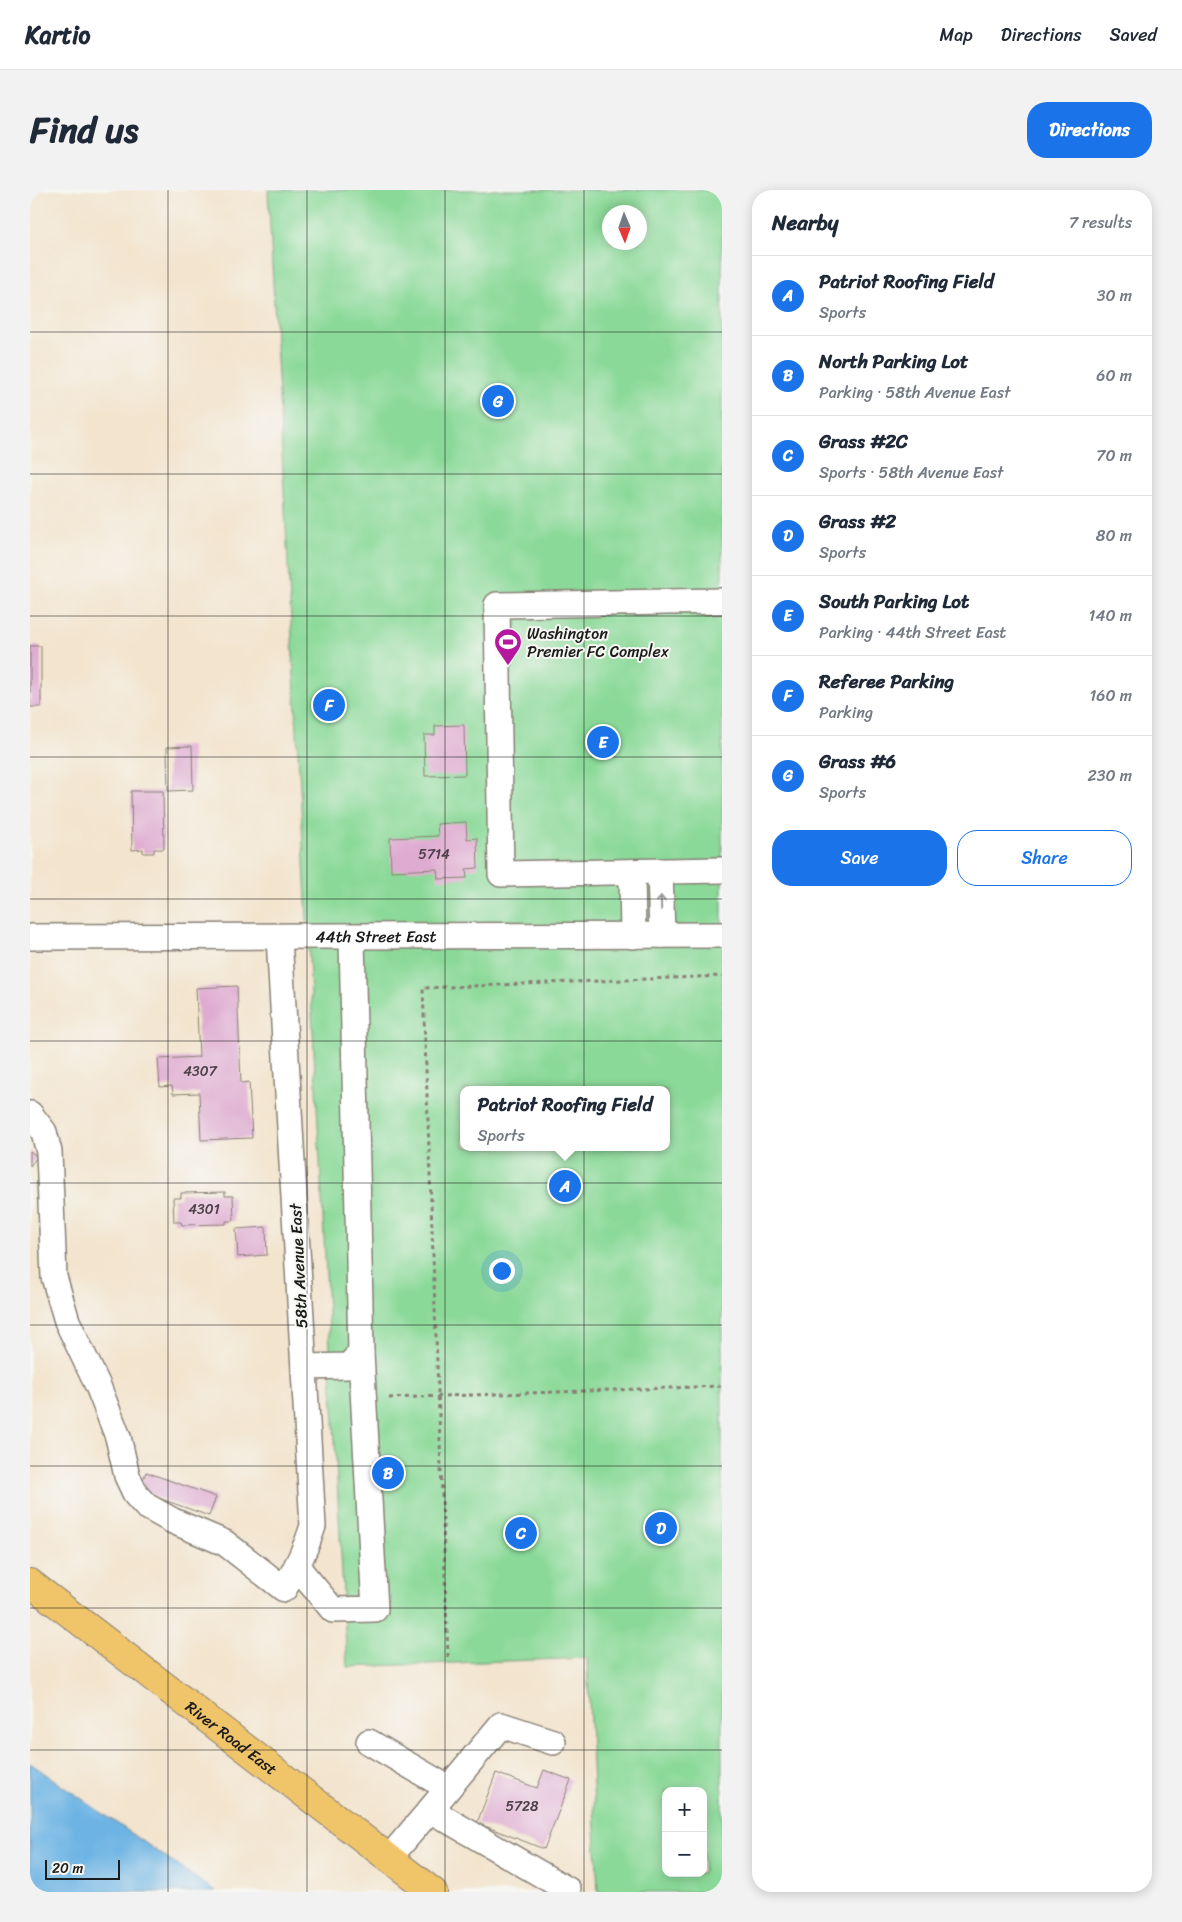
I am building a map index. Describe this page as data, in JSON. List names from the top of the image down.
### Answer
{
  "streets": {
    "main road": ["River Road East"],
    "street": ["44th Street East", "58th Avenue East"]
  },
  "crossings": [
    ["44th Street East", "58th Avenue East"]
  ],
  "places": {
    "sports": ["Washington Premier FC Complex"]
  },
  "house_numbers": [
    "5714",
    "4307",
    "4301",
    "5728"
  ],
  "scale_bar": "20 m",
  "north": "bottom",
  "page": {
    "header": "Kartio",
    "nav": ["Map", "Directions", "Saved"],
    "title": "Find us",
    "buttons": [
      "Directions",
      ["Save", "Share"]
    ],
    "heading": ["Nearby", "7 results"],
    "list": [
      {
        "mark": "A",
        "name": "Patriot Roofing Field",
        "note": "Sports",
        "value": "30 m"
      },
      {
        "mark": "B",
        "name": "North Parking Lot",
        "note": "Parking · 58th Avenue East",
        "value": "60 m"
      },
      {
        "mark": "C",
        "name": "Grass #2C",
        "note": "Sports · 58th Avenue East",
        "value": "70 m"
      },
      {
        "mark": "D",
        "name": "Grass #2",
        "note": "Sports",
        "value": "80 m"
      },
      {
        "mark": "E",
        "name": "South Parking Lot",
        "note": "Parking · 44th Street East",
        "value": "140 m"
      },
      {
        "mark": "F",
        "name": "Referee Parking",
        "note": "Parking",
        "value": "160 m"
      },
      {
        "mark": "G",
        "name": "Grass #6",
        "note": "Sports",
        "value": "230 m"
      }
    ],
    "pins": [
      "G",
      "F",
      "E",
      "A",
      "B",
      "D",
      "C"
    ],
    "popup": ["Patriot Roofing Field", "Sports"],
    "map_buttons": ["+", "−"],
    "scale": "20 m"
  }
}
